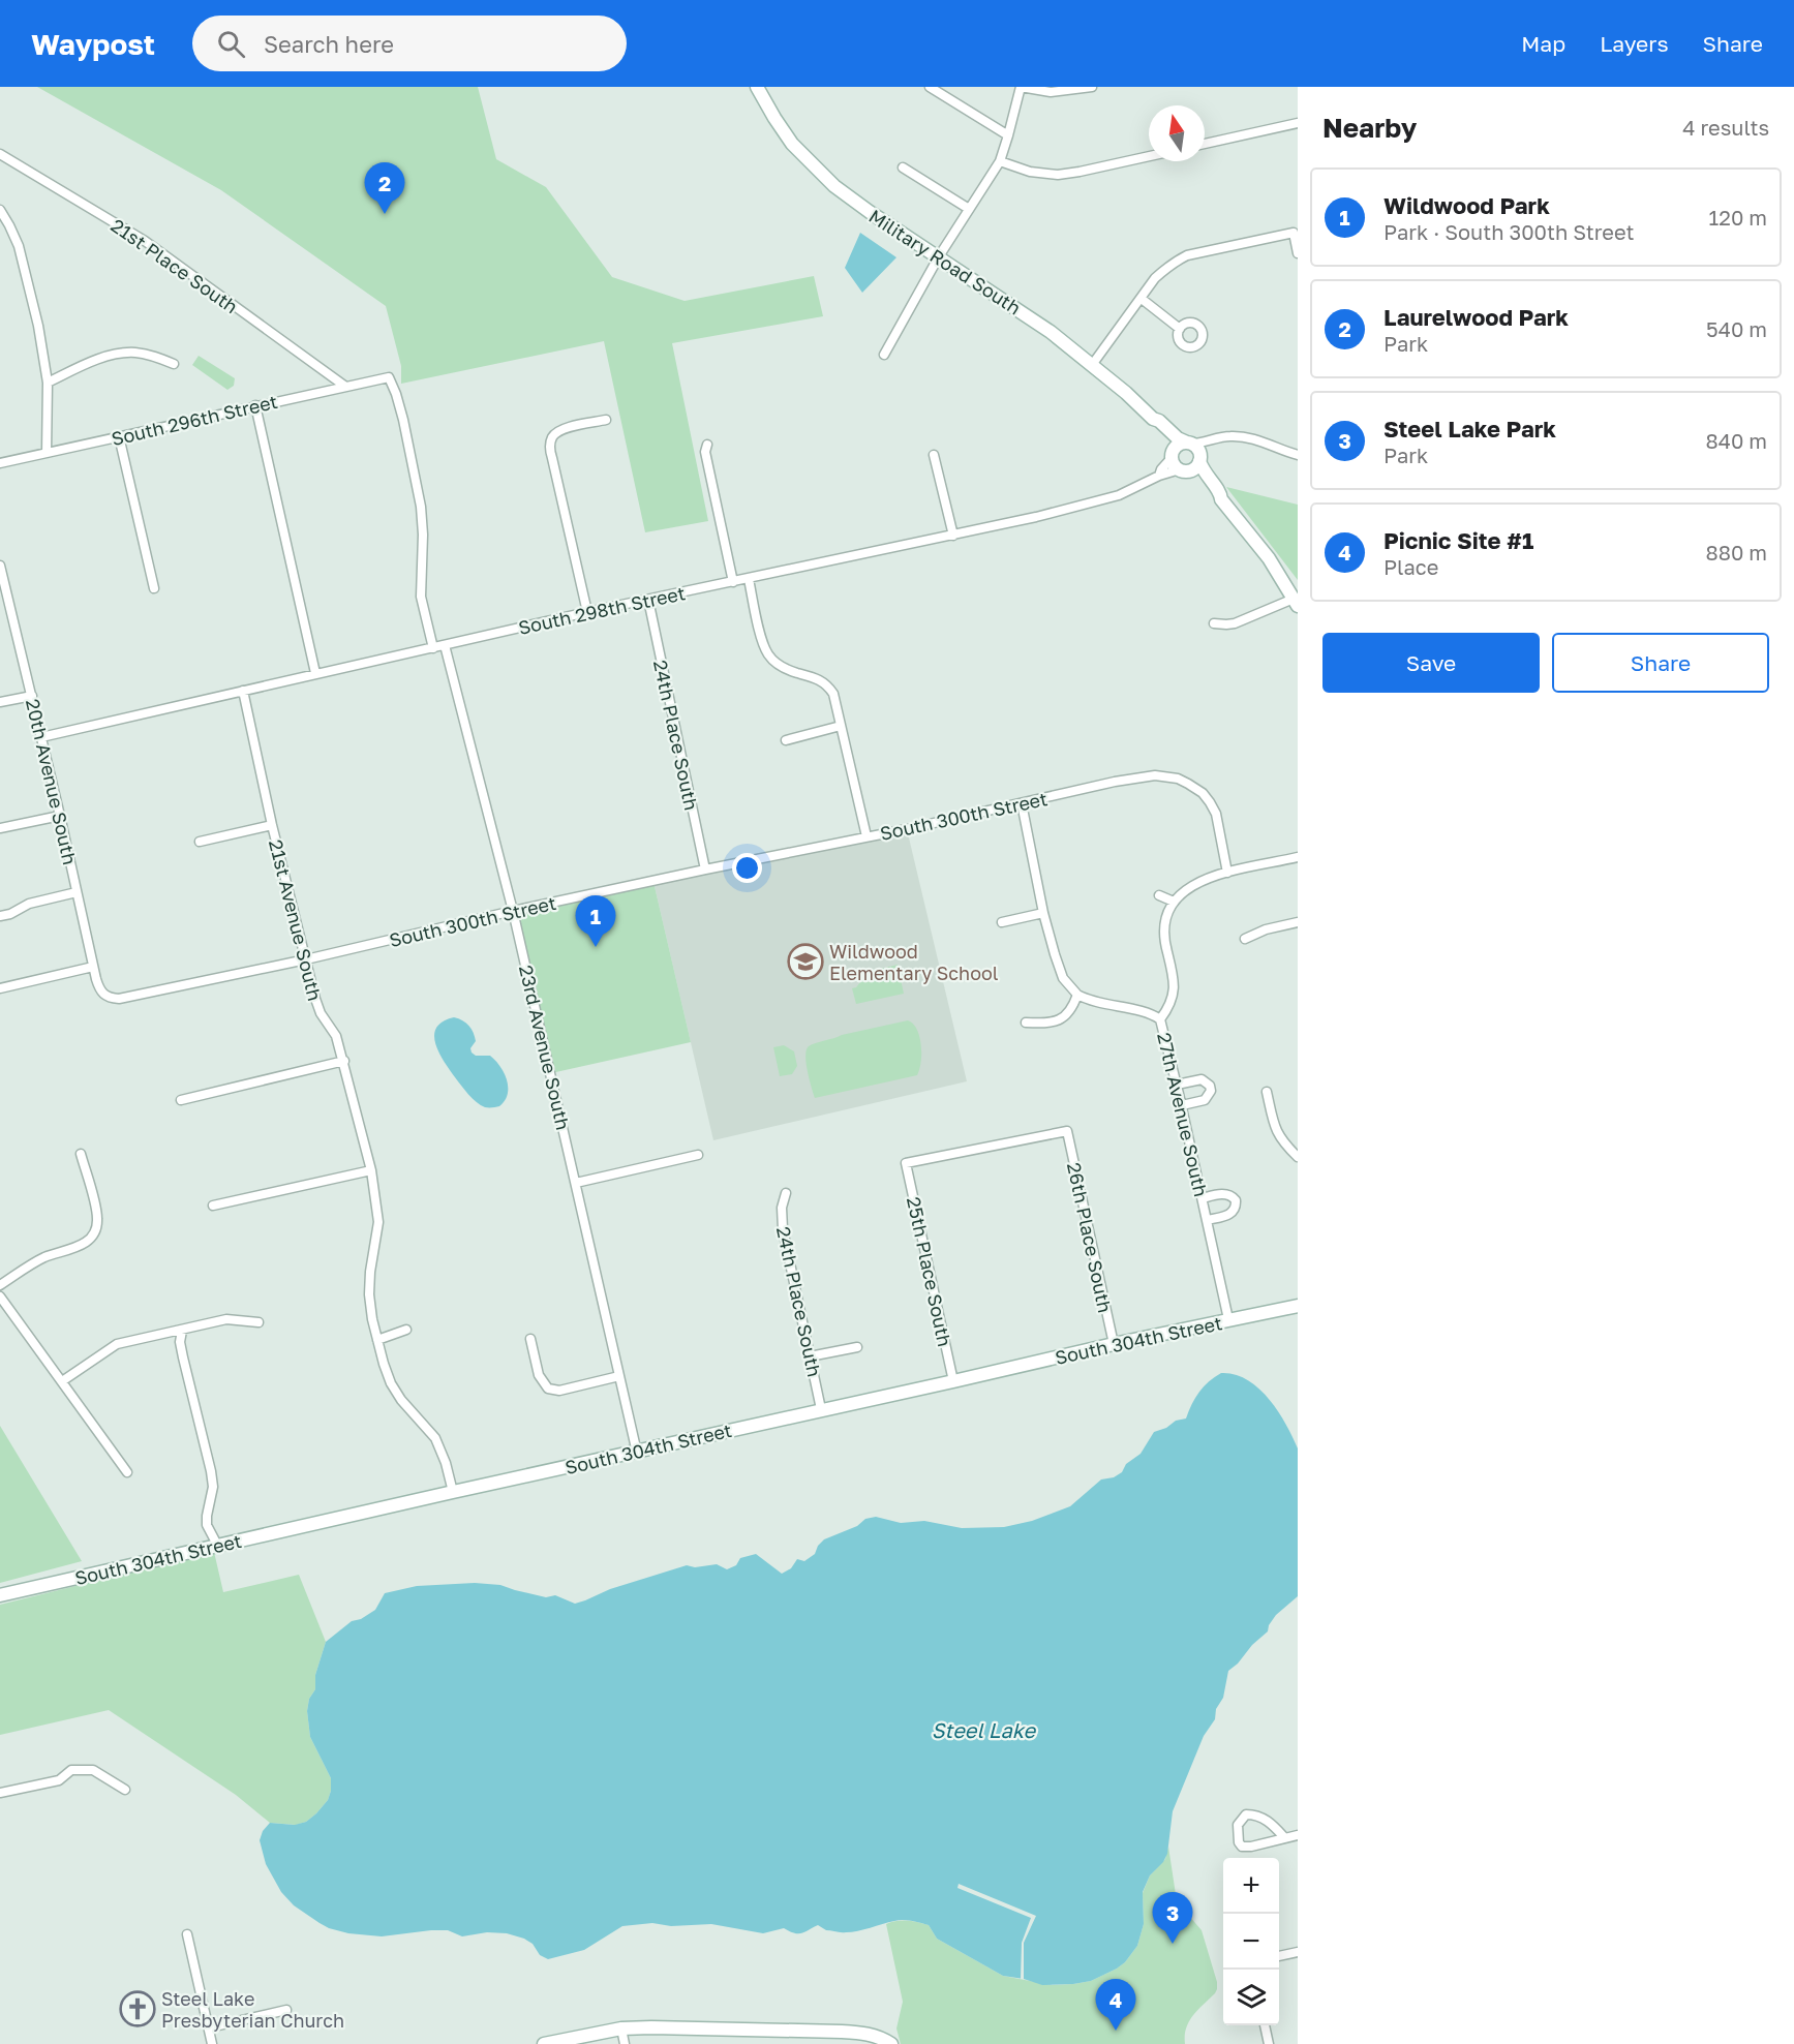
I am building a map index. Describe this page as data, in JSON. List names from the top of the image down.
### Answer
{
  "streets": {
    "street": [
      "Military Road South",
      "21st Place South",
      "South 296th Street",
      "South 298th Street",
      "24th Place South",
      "20th Avenue South",
      "South 300th Street",
      "21st Avenue South",
      "23rd Avenue South",
      "27th Avenue South",
      "26th Place South",
      "25th Place South",
      "South 304th Street"
    ]
  },
  "crossings": [
    ["Military Road South", "South 298th Street"],
    ["21st Place South", "South 296th Street"],
    ["South 296th Street", "South 298th Street"],
    ["South 298th Street", "24th Place South"],
    ["South 298th Street", "20th Avenue South"],
    ["South 298th Street", "21st Avenue South"],
    ["South 298th Street", "23rd Avenue South"],
    ["24th Place South", "South 300th Street"],
    ["24th Place South", "South 304th Street"],
    ["20th Avenue South", "South 300th Street"],
    ["South 300th Street", "21st Avenue South"],
    ["South 300th Street", "23rd Avenue South"],
    ["21st Avenue South", "South 304th Street"],
    ["23rd Avenue South", "South 304th Street"],
    ["27th Avenue South", "South 304th Street"],
    ["26th Place South", "25th Place South"],
    ["26th Place South", "South 304th Street"],
    ["25th Place South", "South 304th Street"]
  ],
  "water": ["Steel Lake"],
  "places": {
    "school or university": ["Wildwood Elementary School"],
    "church": ["Steel Lake Presbyterian Church"]
  },
  "north": "top",
  "page": {
    "header": "Waypost",
    "search": "Search here",
    "nav": ["Map", "Layers", "Share"],
    "heading": ["Nearby", "4 results"],
    "pins": [
      "2",
      "1",
      "3",
      "4"
    ],
    "list": [
      {
        "mark": "1",
        "name": "Wildwood Park",
        "note": "Park · South 300th Street",
        "value": "120 m"
      },
      {
        "mark": "2",
        "name": "Laurelwood Park",
        "note": "Park",
        "value": "540 m"
      },
      {
        "mark": "3",
        "name": "Steel Lake Park",
        "note": "Park",
        "value": "840 m"
      },
      {
        "mark": "4",
        "name": "Picnic Site #1",
        "note": "Place",
        "value": "880 m"
      }
    ],
    "buttons": ["Save", "Share"],
    "map_buttons": ["+", "−"]
  }
}
